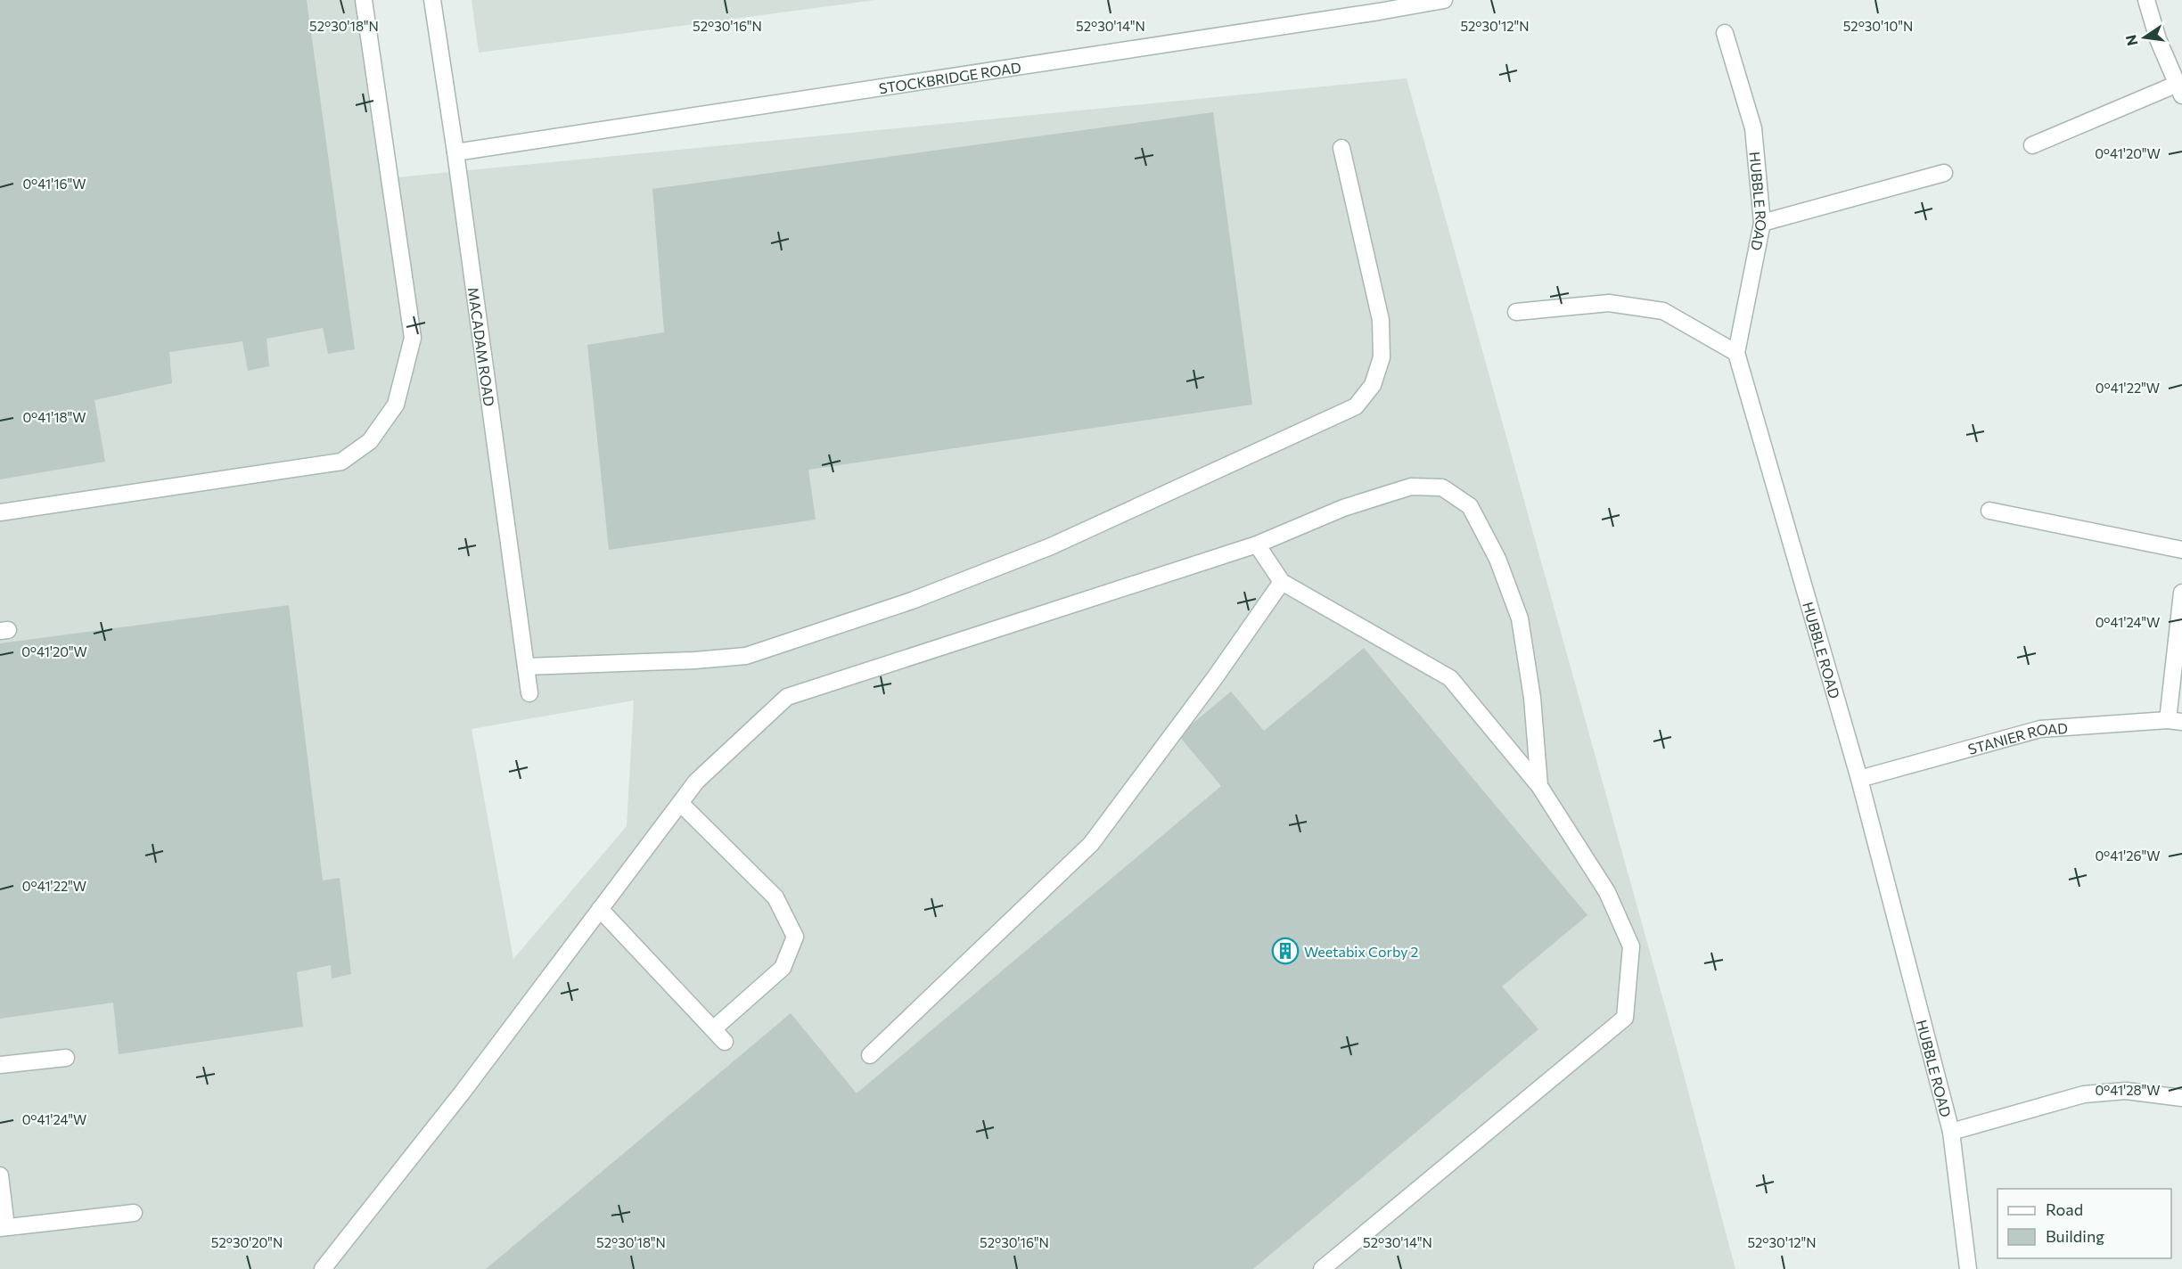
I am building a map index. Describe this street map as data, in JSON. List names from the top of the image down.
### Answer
{
  "streets": {
    "street": [
      "STOCKBRIDGE ROAD",
      "HUBBLE ROAD",
      "MACADAM ROAD",
      "STANIER ROAD"
    ]
  },
  "crossings": [
    ["STOCKBRIDGE ROAD", "MACADAM ROAD"],
    ["HUBBLE ROAD", "STANIER ROAD"]
  ],
  "places": {
    "building": ["Weetabix Corby 2"]
  },
  "legend": ["Road", "Building"],
  "north": "left",
  "coordinates": [
    "52°30'18\"N",
    "52°30'16\"N",
    "52°30'14\"N",
    "52°30'12\"N",
    "52°30'10\"N",
    "0°41'20\"W",
    "0°41'16\"W",
    "0°41'22\"W",
    "0°41'18\"W",
    "0°41'24\"W",
    "0°41'26\"W",
    "0°41'28\"W",
    "52°30'20\"N"
  ]
}
